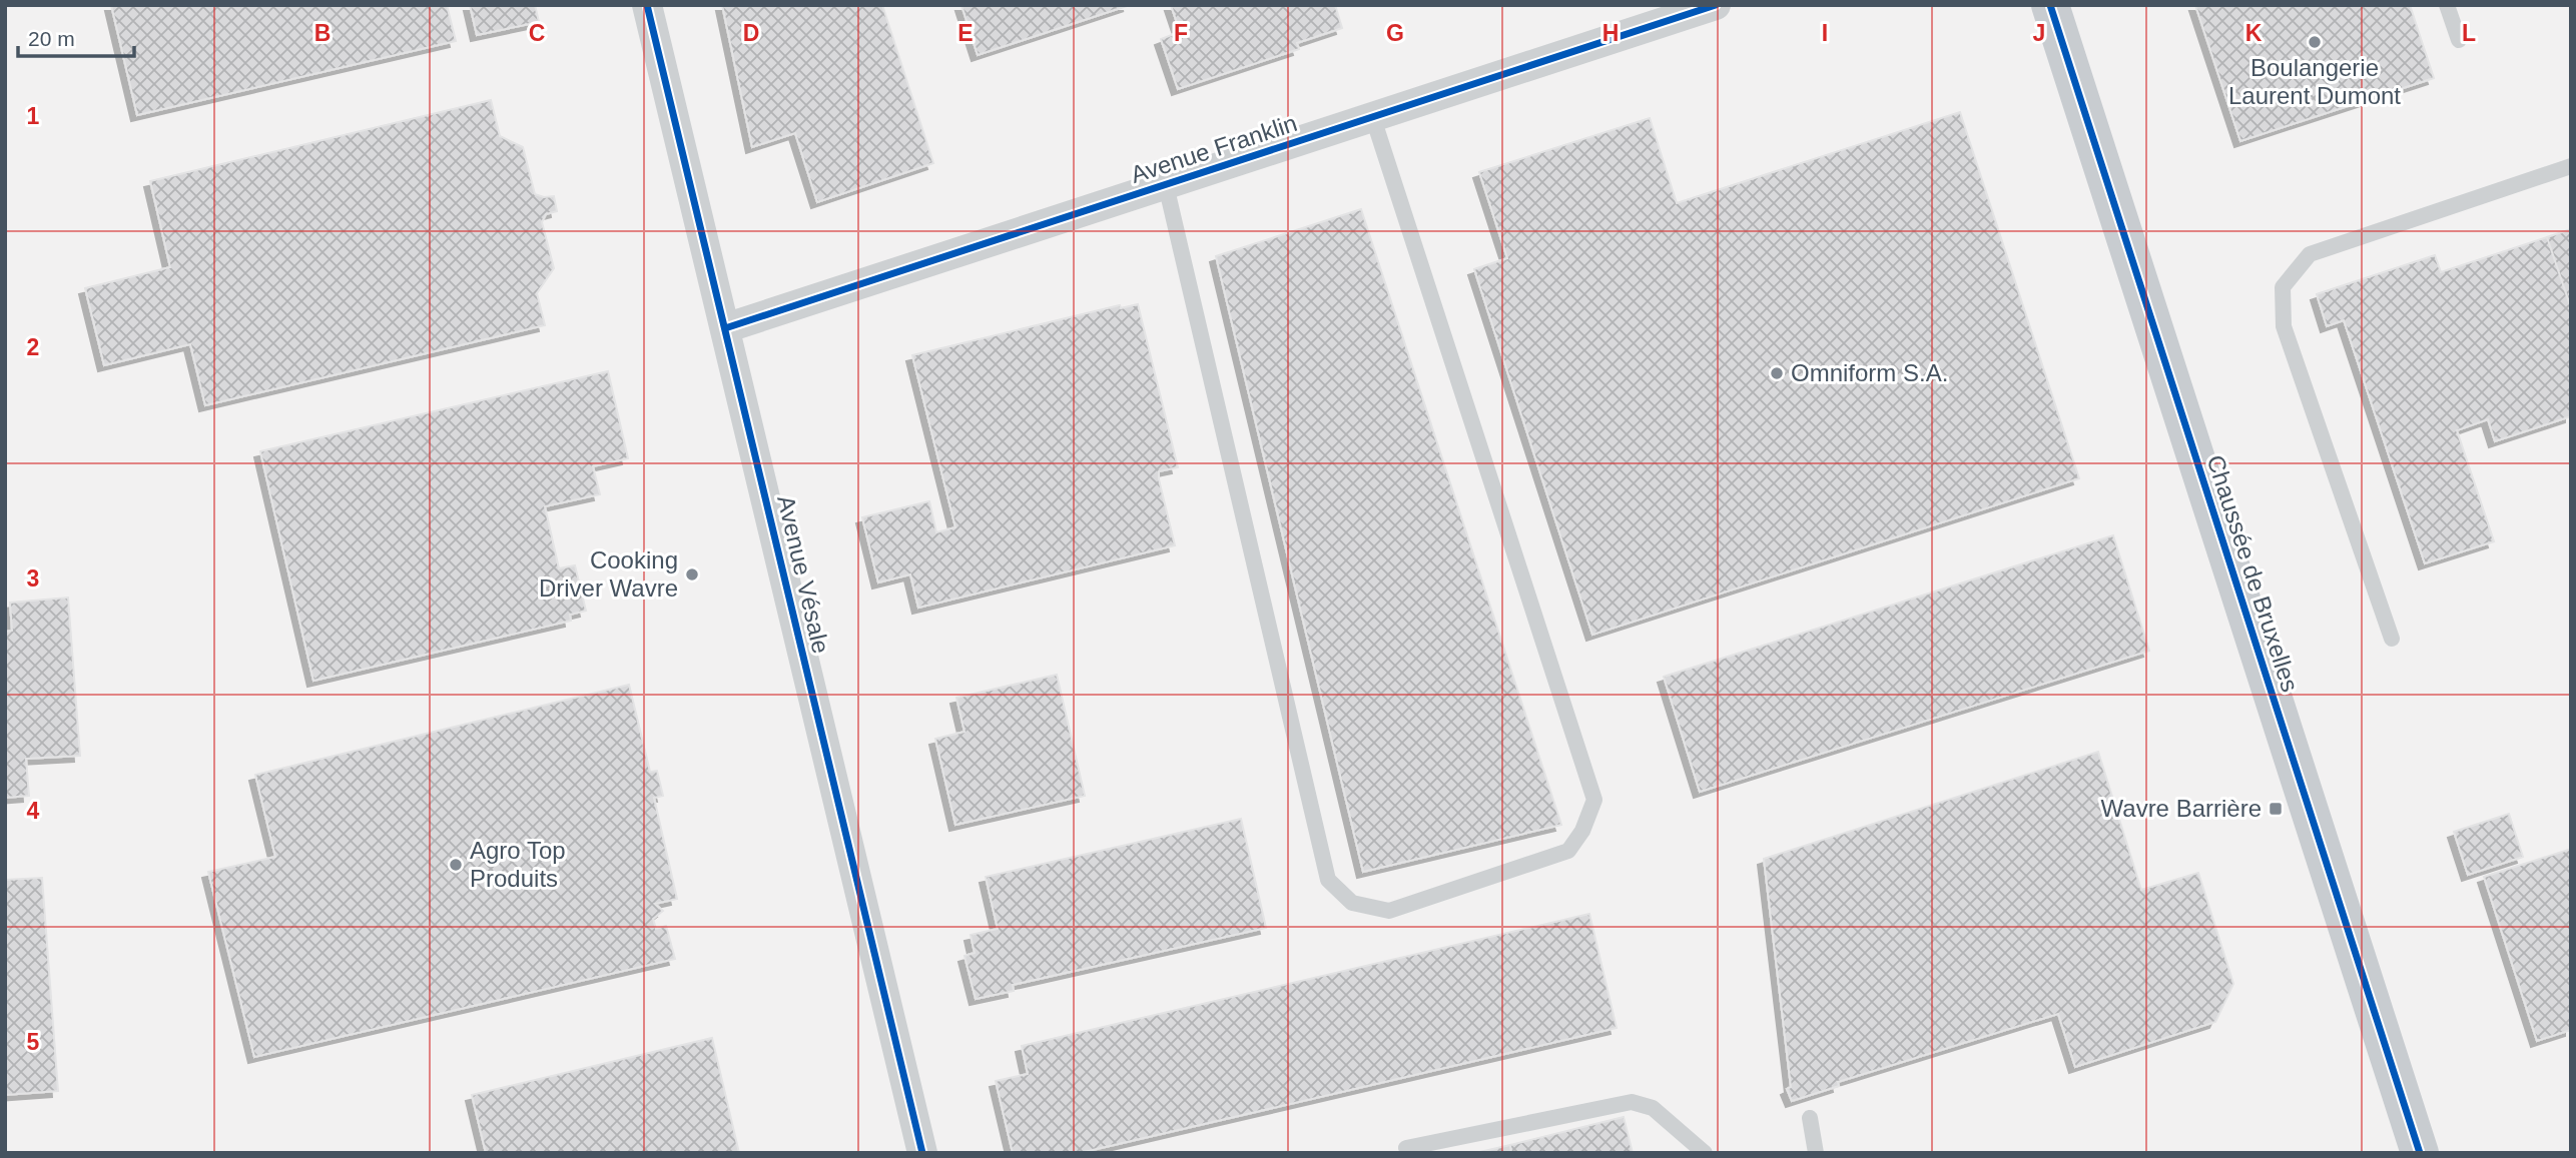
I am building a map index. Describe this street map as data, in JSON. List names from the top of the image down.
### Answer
{
  "streets": {
    "main road": ["Chaussée de Bruxelles"],
    "street": ["Avenue Franklin", "Avenue Vésale"]
  },
  "crossings": [
    ["Avenue Franklin", "Avenue Vésale"]
  ],
  "places": {
    "other": [
      "Boulangerie Laurent Dumont",
      "Omniform S.A.",
      "Cooking Driver Wavre",
      "Agro Top Produits"
    ],
    "transit": ["Wavre Barrière"]
  },
  "scale_bar": "20 m",
  "grid": {
    "columns": [
      "B",
      "C",
      "D",
      "E",
      "F",
      "G",
      "H",
      "I",
      "J",
      "K",
      "L"
    ],
    "rows": [
      "1",
      "2",
      "3",
      "4",
      "5"
    ]
  }
}
